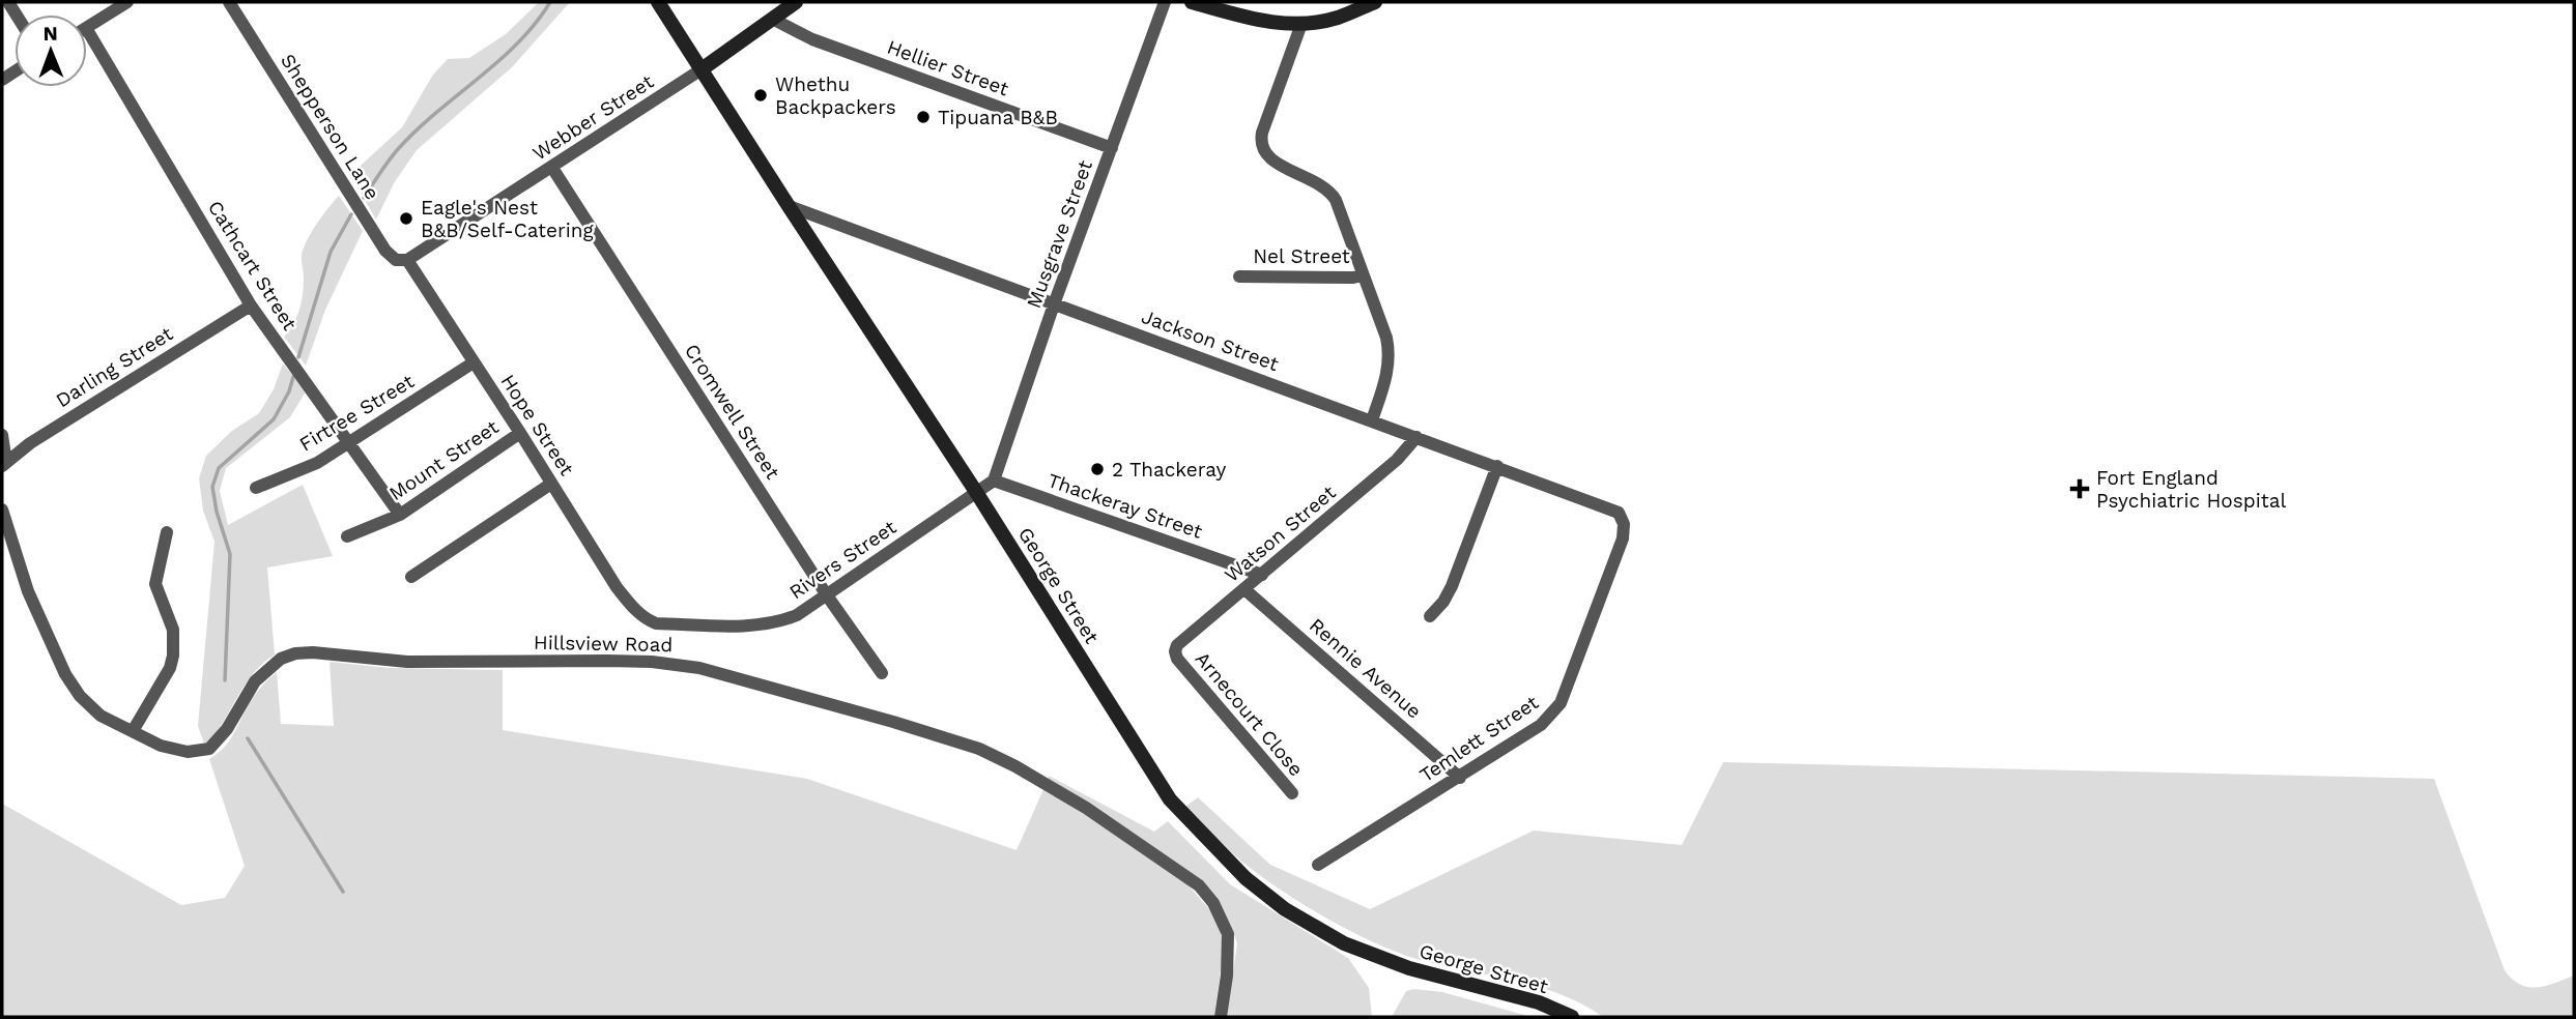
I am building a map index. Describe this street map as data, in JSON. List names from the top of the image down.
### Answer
{
  "streets": {
    "main road": ["Webber Street", "George Street"],
    "street": [
      "Hellier Street",
      "Shepperson Lane",
      "Musgrave Street",
      "Nel Street",
      "Cathcart Street",
      "Jackson Street",
      "Darling Street",
      "Cromwell Street",
      "Firtree Street",
      "Hope Street",
      "Mount Street",
      "Thackeray Street",
      "Watson Street",
      "Rivers Street",
      "Hillsview Road",
      "Rennie Avenue",
      "Arnecourt Close",
      "Temlett Street"
    ]
  },
  "crossings": [
    ["Hellier Street", "Webber Street"],
    ["Hellier Street", "Musgrave Street"],
    ["Webber Street", "Shepperson Lane"],
    ["Webber Street", "Cromwell Street"],
    ["Webber Street", "Hope Street"],
    ["Webber Street", "George Street"],
    ["Shepperson Lane", "Hope Street"],
    ["Musgrave Street", "Jackson Street"],
    ["Musgrave Street", "Thackeray Street"],
    ["Cathcart Street", "Darling Street"],
    ["Cathcart Street", "Firtree Street"],
    ["Cathcart Street", "Mount Street"],
    ["Jackson Street", "Watson Street"],
    ["Jackson Street", "George Street"],
    ["Jackson Street", "Temlett Street"],
    ["Cromwell Street", "Rivers Street"],
    ["Firtree Street", "Hope Street"],
    ["Hope Street", "Mount Street"],
    ["Hope Street", "Rivers Street"],
    ["Thackeray Street", "Watson Street"],
    ["Watson Street", "Rennie Avenue"],
    ["Watson Street", "Arnecourt Close"],
    ["Rivers Street", "George Street"],
    ["Rennie Avenue", "Temlett Street"]
  ],
  "places": {
    "other": [
      "Whethu Backpackers",
      "Tipuana B&B",
      "Eagle's Nest B&B/Self-Catering",
      "2 Thackeray"
    ],
    "health": ["Fort England Psychiatric Hospital"]
  },
  "north": "top"
}
